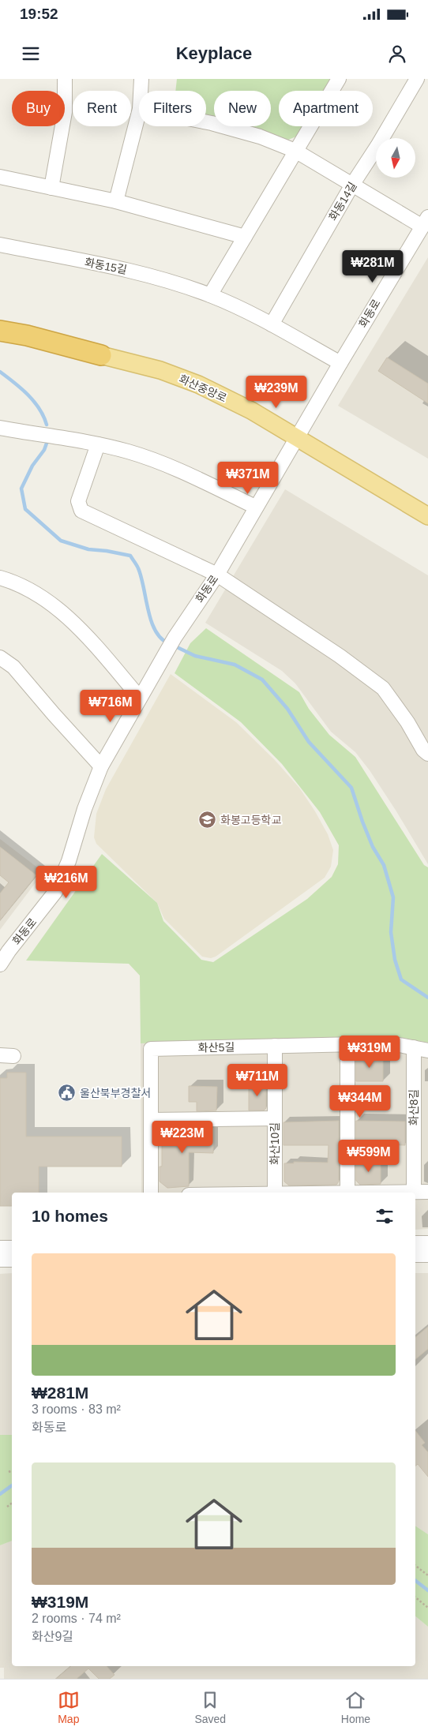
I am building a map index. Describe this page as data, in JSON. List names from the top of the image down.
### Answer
{
  "streets": {
    "highway": ["화산중앙로"],
    "street": [
      "화동14길",
      "화동15길",
      "화동로",
      "화산5길",
      "화산8길",
      "화산10길"
    ]
  },
  "crossings": [
    ["화동14길", "화동15길"],
    ["화동15길", "화동로"],
    ["화동로", "화산중앙로"],
    ["화산5길", "화산8길"],
    ["화산5길", "화산10길"]
  ],
  "places": {
    "school or university": ["화봉고등학교"],
    "public building": ["울산북부경찰서"]
  },
  "north": "bottom",
  "page": {
    "status": "19:52",
    "header": "Keyplace",
    "chip": [
      "Buy",
      "Rent",
      "Filters",
      "New",
      "Apartment"
    ],
    "price": [
      "₩281M",
      "₩239M",
      "₩371M",
      "₩716M",
      "₩216M",
      "₩319M",
      "₩711M",
      "₩344M",
      "₩223M",
      "₩599M"
    ],
    "heading": "10 homes",
    "list": [
      {
        "name": "₩281M",
        "note": "3 rooms · 83 m² · 화동로"
      },
      {
        "name": "₩319M",
        "note": "2 rooms · 74 m² · 화산9길"
      }
    ],
    "tabs": ["Map", "Saved", "Home"]
  }
}
